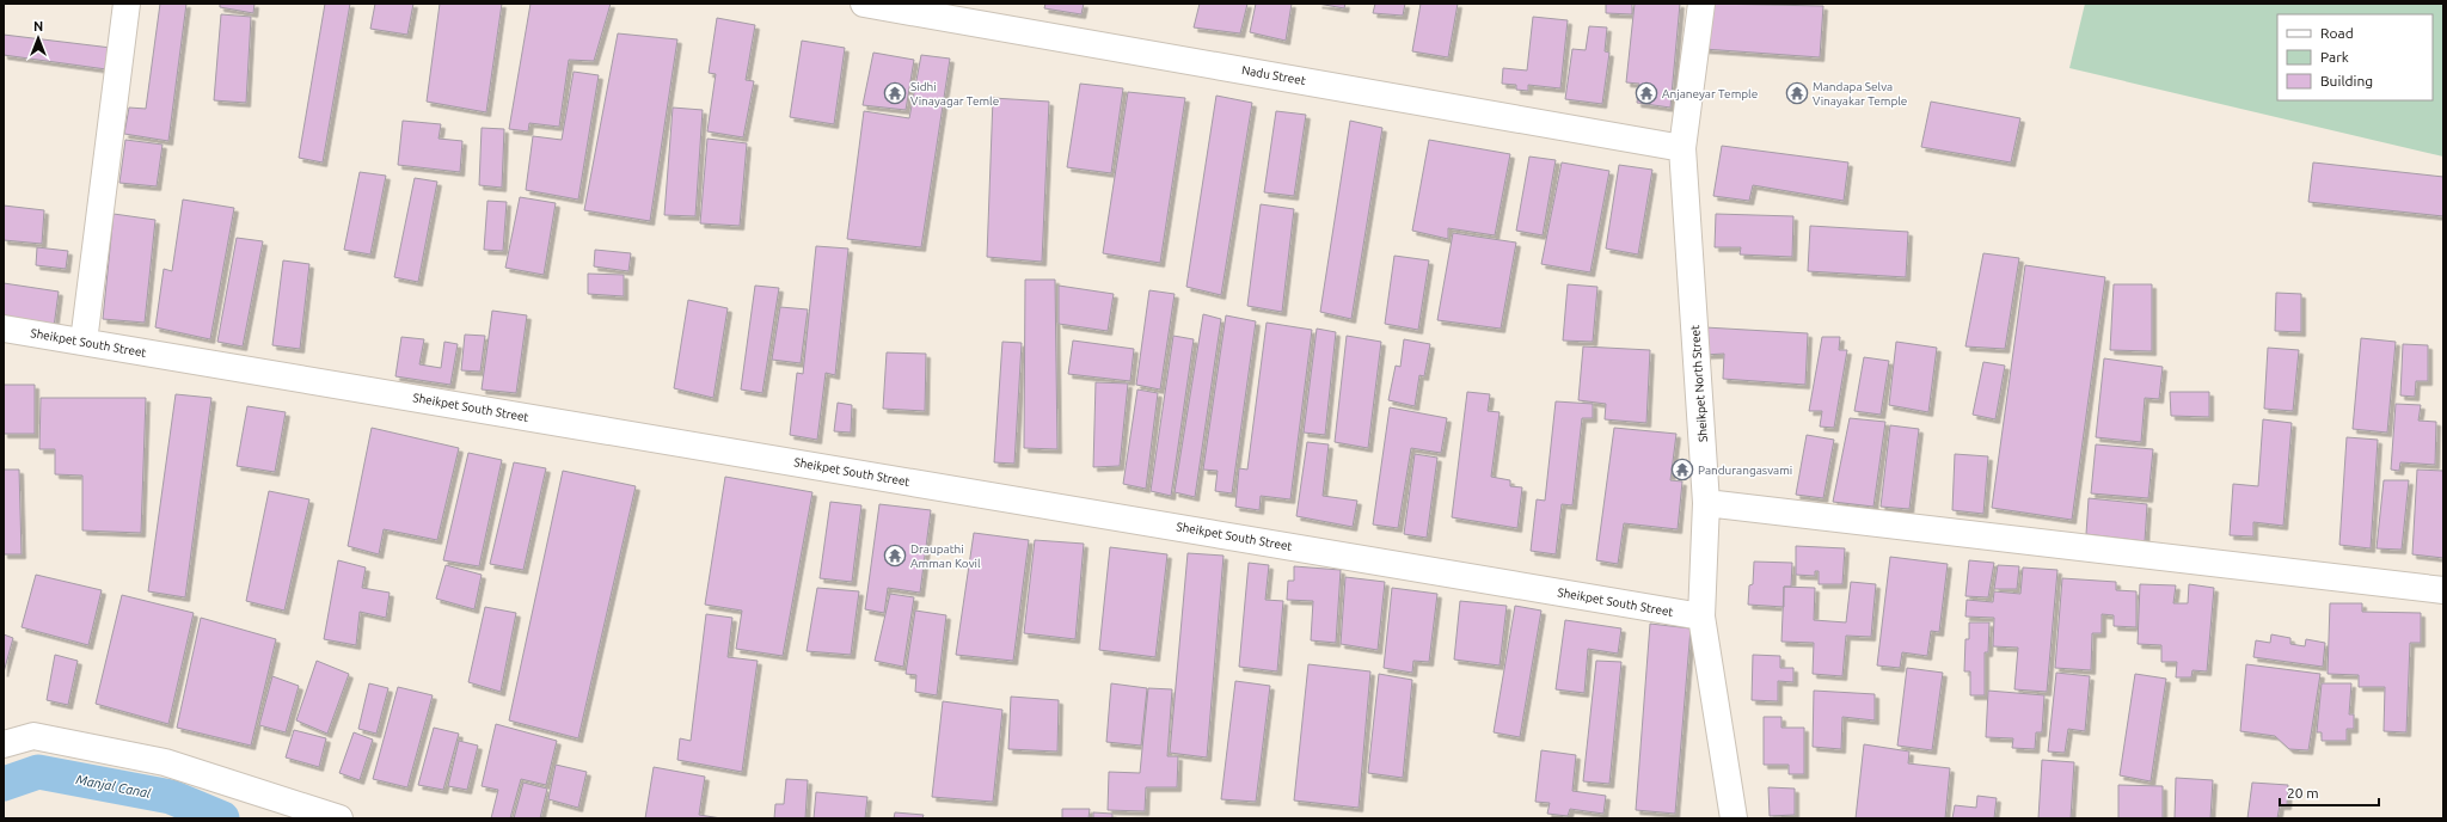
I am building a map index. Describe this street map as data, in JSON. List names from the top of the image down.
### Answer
{
  "streets": {
    "street": ["Nadu Street", "Sheikpet South Street", "Sheikpet North Street"]
  },
  "crossings": [
    ["Nadu Street", "Sheikpet North Street"],
    ["Sheikpet South Street", "Sheikpet North Street"]
  ],
  "water": ["Manjal Canal"],
  "places": {
    "temple": [
      "Sidhi Vinayagar Temle",
      "Anjaneyar Temple",
      "Mandapa Selva Vinayakar Temple",
      "Pandurangasvami",
      "Draupathi Amman Kovil"
    ]
  },
  "legend": ["Road", "Park", "Building"],
  "scale_bar": "20 m",
  "north": "top"
}
